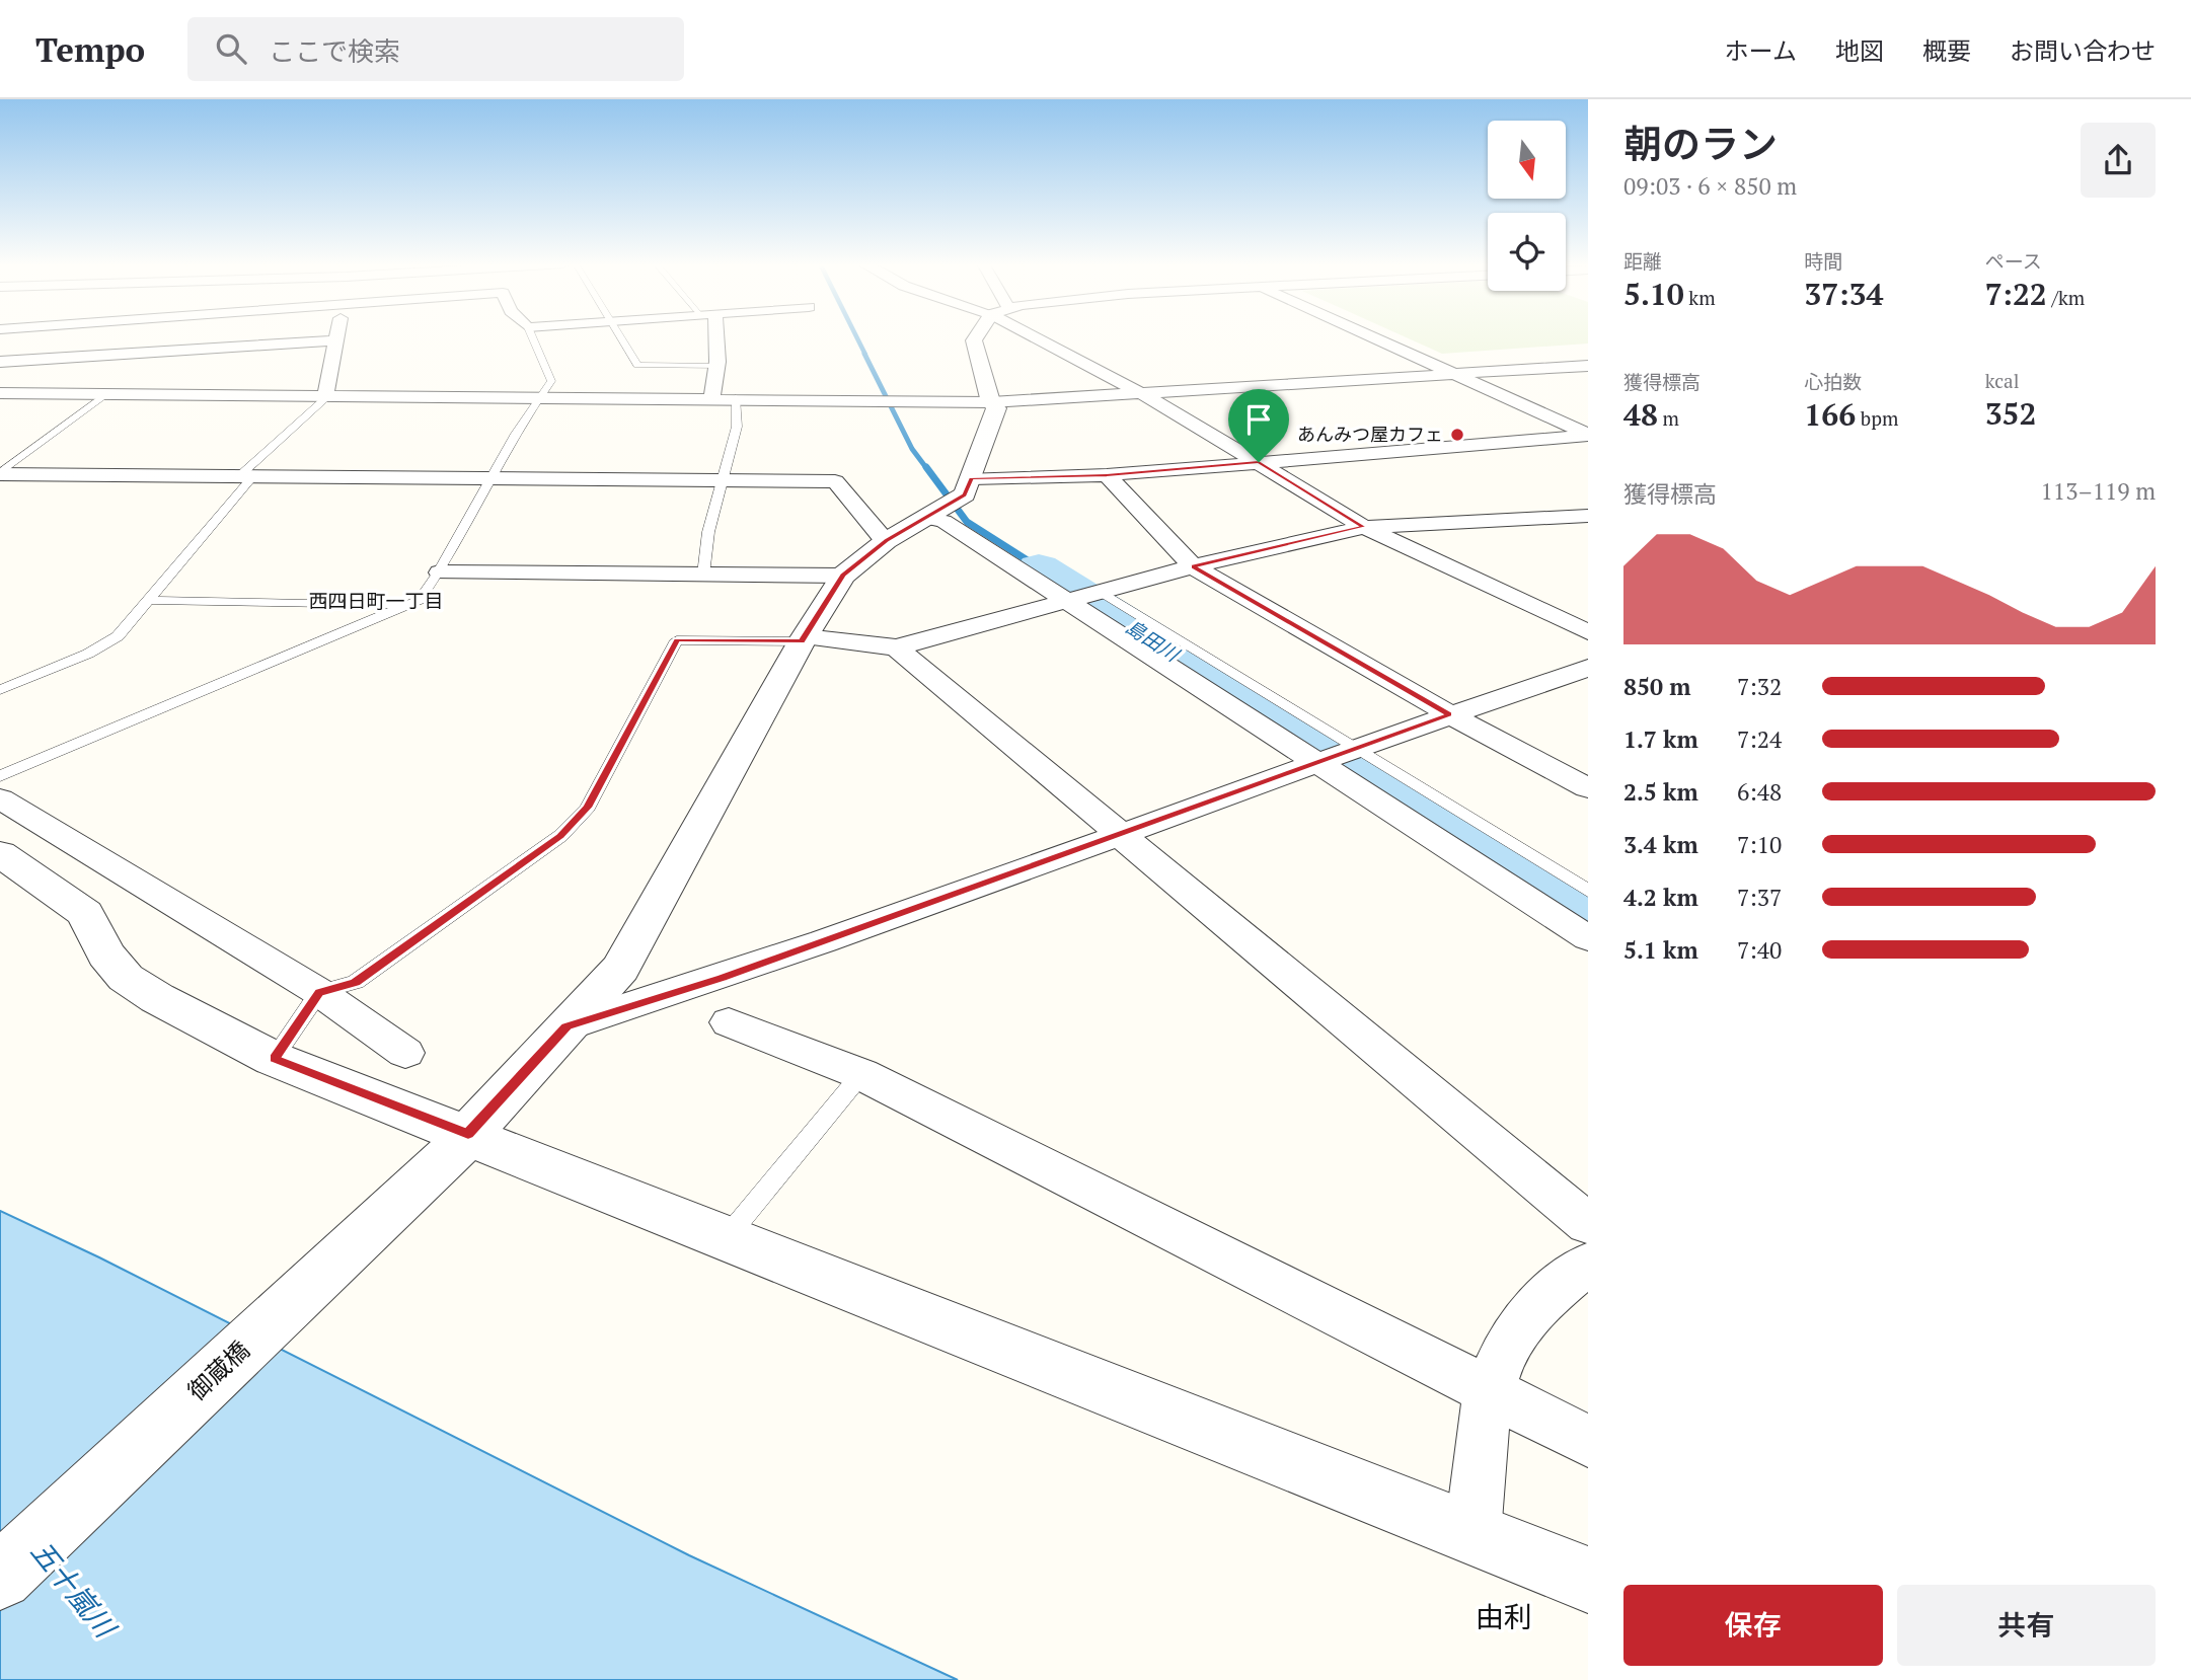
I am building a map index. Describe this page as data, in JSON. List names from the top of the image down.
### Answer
{
  "streets": {
    "street": ["御蔵橋"]
  },
  "districts": ["西四日町一丁目", "由利"],
  "water": ["島田川", "五十嵐川"],
  "places": ["あんみつ屋カフェ"],
  "north": "bottom",
  "page": {
    "header": "Tempo",
    "search": "ここで検索",
    "nav": [
      "ホーム",
      "地図",
      "概要",
      "お問い合わせ"
    ],
    "heading": ["朝のラン", "09:03 · 6 × 850 m"],
    "stats": [
      ["距離", "5.10 km"],
      ["時間", "37:34"],
      ["ペース", "7:22 /km"],
      ["獲得標高", "48 m"],
      ["心拍数", "166 bpm"],
      ["kcal", "352"]
    ],
    "chart": ["獲得標高", "113–119 m"],
    "list": [
      {
        "name": "850 m",
        "note": "7:32"
      },
      {
        "name": "1.7 km",
        "note": "7:24"
      },
      {
        "name": "2.5 km",
        "note": "6:48"
      },
      {
        "name": "3.4 km",
        "note": "7:10"
      },
      {
        "name": "4.2 km",
        "note": "7:37"
      },
      {
        "name": "5.1 km",
        "note": "7:40"
      }
    ],
    "buttons": ["保存", "共有"]
  }
}
